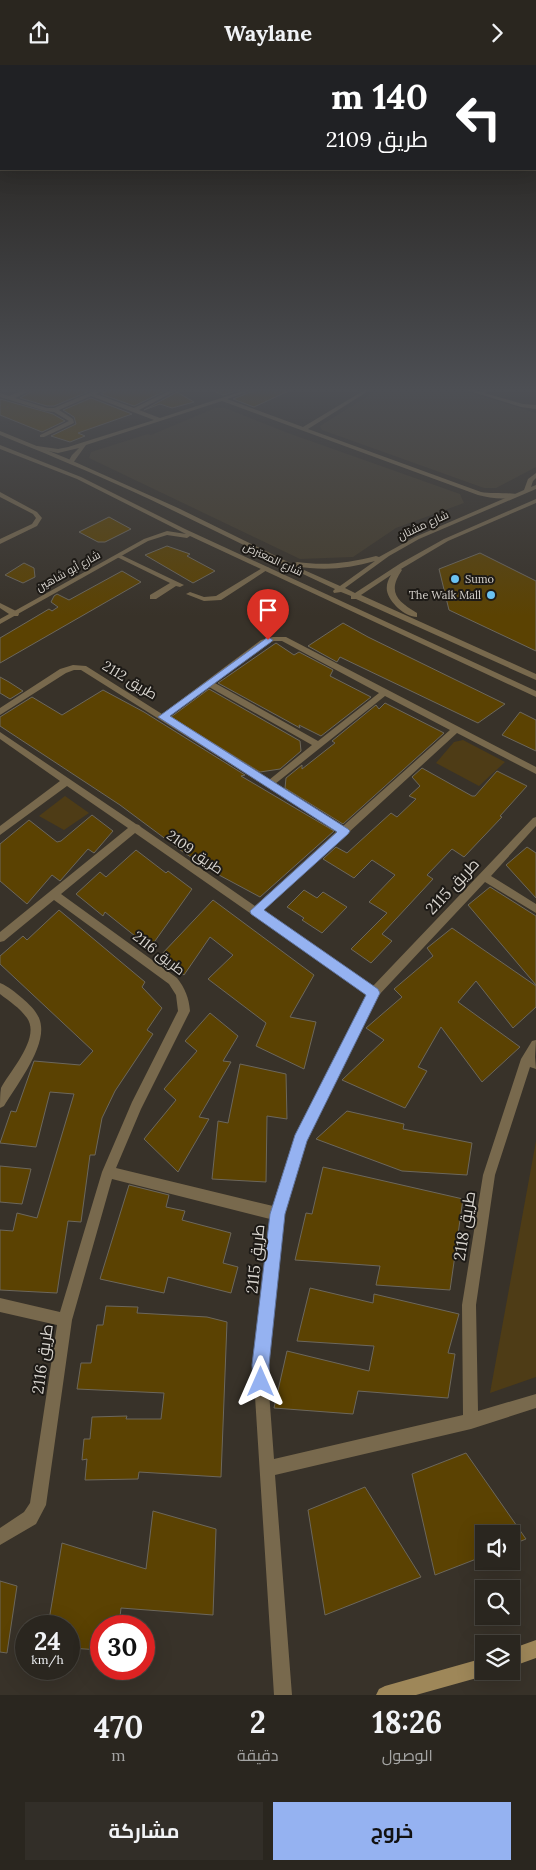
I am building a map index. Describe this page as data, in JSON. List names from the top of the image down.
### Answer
{
  "streets": {
    "street": [
      "شارع مشتان",
      "شارع المعترض",
      "شارع أبو شاهين",
      "طريق 2112",
      "طريق 2109",
      "طريق 2115",
      "طريق 2116",
      "طريق 2118"
    ]
  },
  "crossings": [
    ["شارع مشتان", "شارع المعترض"],
    ["شارع المعترض", "شارع أبو شاهين"],
    ["طريق 2109", "طريق 2115"]
  ],
  "places": ["Sumo", "The Walk Mall"],
  "page": {
    "header": "Waylane",
    "turn": ["140 m", "طريق 2109"],
    "speed": "24 km/h",
    "limit": "30",
    "eta": [
      "18:26",
      "الوصول",
      "2",
      "دقيقة",
      "470",
      "m"
    ],
    "buttons": ["خروج", "مشاركة"]
  }
}
